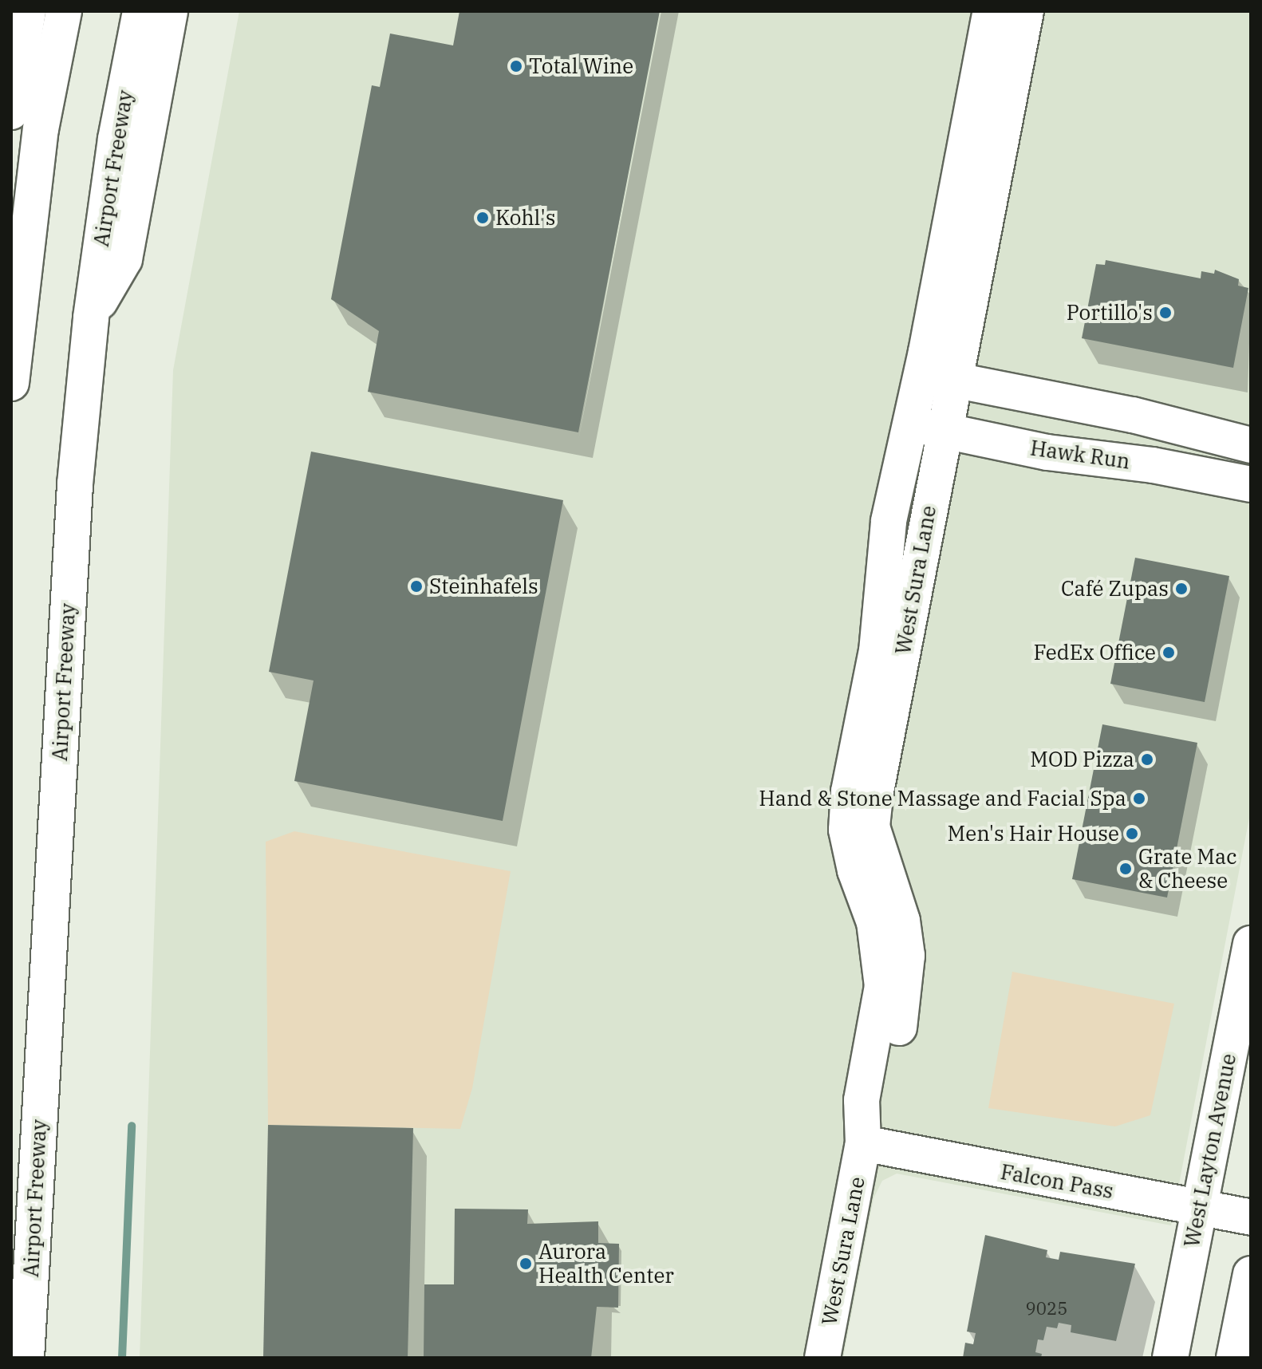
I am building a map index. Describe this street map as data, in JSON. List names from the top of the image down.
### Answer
{
  "streets": {
    "main road": [
      "Airport Freeway",
      "Hawk Run",
      "West Sura Lane",
      "West Layton Avenue",
      "Falcon Pass"
    ]
  },
  "crossings": [
    ["Hawk Run", "West Sura Lane"],
    ["West Sura Lane", "Falcon Pass"],
    ["West Layton Avenue", "Falcon Pass"]
  ],
  "places": [
    "Total Wine",
    "Kohl's",
    "Portillo's",
    "Steinhafels",
    "Café Zupas",
    "FedEx Office",
    "MOD Pizza",
    "Hand & Stone Massage and Facial Spa",
    "Men's Hair House",
    "Grate Mac & Cheese",
    "Aurora Health Center"
  ],
  "house_numbers": ["9025"]
}
